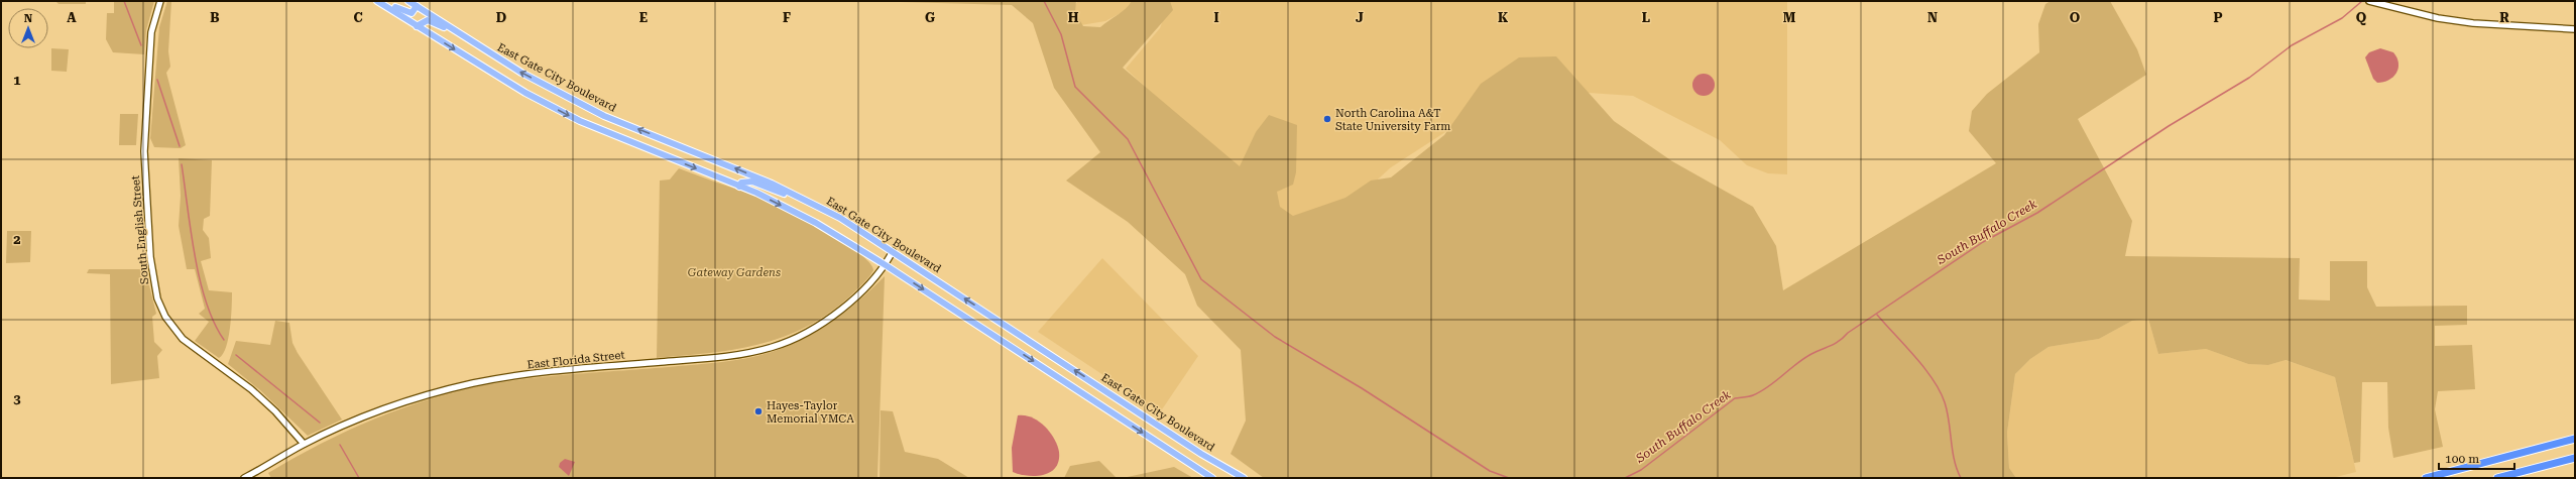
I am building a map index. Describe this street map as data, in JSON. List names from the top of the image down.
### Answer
{
  "streets": {
    "main road": ["East Gate City Boulevard"],
    "street": ["South English Street", "East Florida Street"]
  },
  "crossings": [
    ["East Gate City Boulevard", "East Florida Street"],
    ["South English Street", "East Florida Street"]
  ],
  "water": ["South Buffalo Creek"],
  "parks": ["Gateway Gardens"],
  "places": ["North Carolina A&T State University Farm", "Hayes-Taylor Memorial YMCA"],
  "scale_bar": "100 m",
  "north": "top",
  "grid": {
    "columns": [
      "A",
      "B",
      "C",
      "D",
      "E",
      "F",
      "G",
      "H",
      "I",
      "J",
      "K",
      "L",
      "M",
      "N",
      "O",
      "P",
      "Q",
      "R"
    ],
    "rows": ["1", "2", "3"]
  }
}
